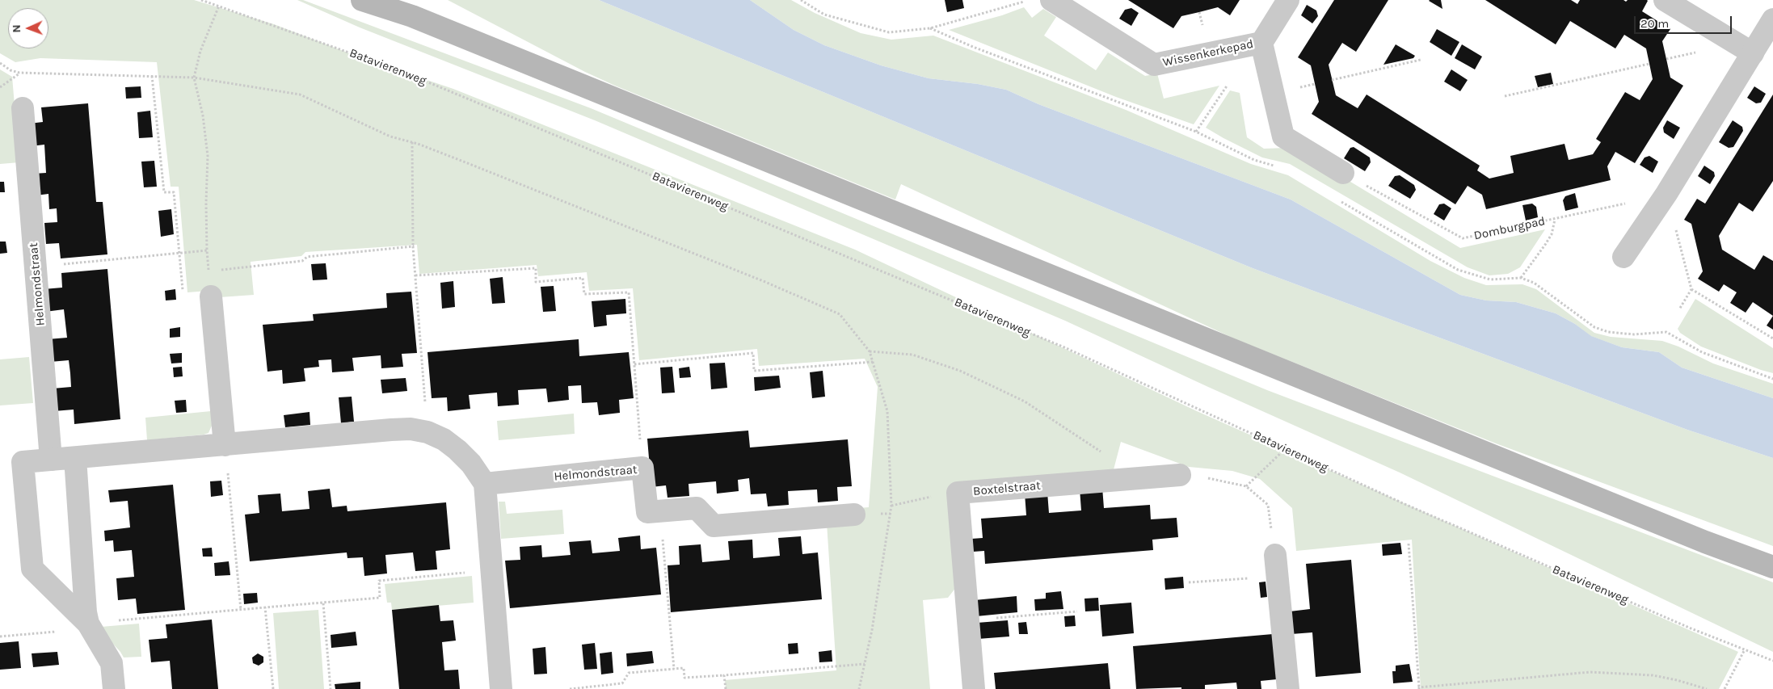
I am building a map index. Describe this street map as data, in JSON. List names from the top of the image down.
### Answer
{
  "streets": {
    "street": ["Wissenkerkepad", "Helmondstraat", "Boxtelstraat"],
    "path": ["Batavierenweg", "Domburgpad"]
  },
  "crossings": [
    ["Wissenkerkepad", "Domburgpad"]
  ],
  "scale_bar": "20 m",
  "north": "left"
}
